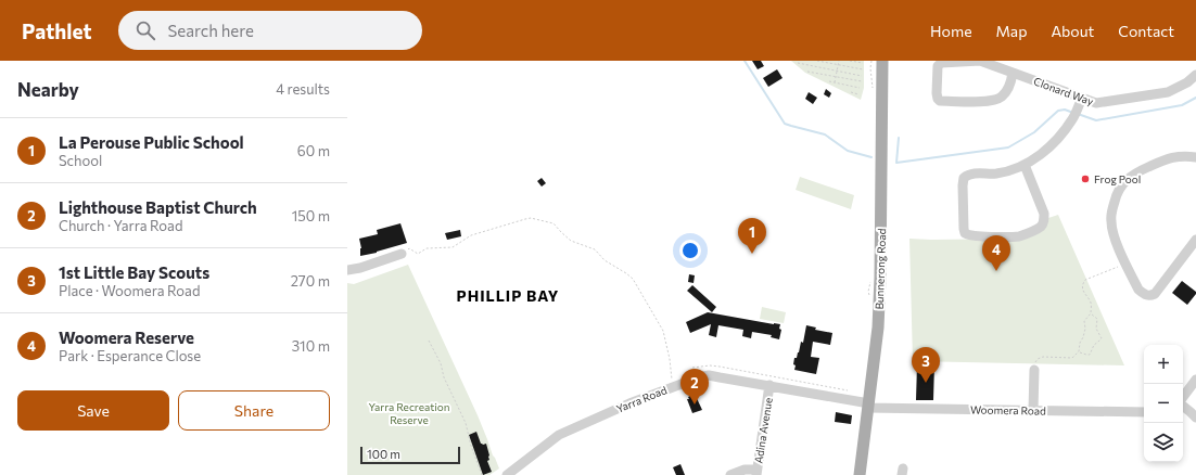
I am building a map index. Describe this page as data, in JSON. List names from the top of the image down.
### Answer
{
  "streets": {
    "main road": ["Bunnerong Road"],
    "street": [
      "Clonard Way",
      "Yarra Road",
      "Woomera Road",
      "Adina Avenue"
    ]
  },
  "crossings": [
    ["Bunnerong Road", "Yarra Road"],
    ["Bunnerong Road", "Woomera Road"],
    ["Yarra Road", "Woomera Road"],
    ["Yarra Road", "Adina Avenue"]
  ],
  "districts": ["PHILLIP BAY"],
  "parks": ["Yarra Recreation Reserve"],
  "places": ["Frog Pool"],
  "scale_bar": "100 m",
  "page": {
    "header": "Pathlet",
    "search": "Search here",
    "nav": [
      "Home",
      "Map",
      "About",
      "Contact"
    ],
    "heading": ["Nearby", "4 results"],
    "list": [
      {
        "mark": "1",
        "name": "La Perouse Public School",
        "note": "School",
        "value": "60 m"
      },
      {
        "mark": "2",
        "name": "Lighthouse Baptist Church",
        "note": "Church · Yarra Road",
        "value": "150 m"
      },
      {
        "mark": "3",
        "name": "1st Little Bay Scouts",
        "note": "Place · Woomera Road",
        "value": "270 m"
      },
      {
        "mark": "4",
        "name": "Woomera Reserve",
        "note": "Park · Esperance Close",
        "value": "310 m"
      }
    ],
    "pins": [
      "1",
      "4",
      "3",
      "2"
    ],
    "map_buttons": ["+", "−"],
    "buttons": ["Save", "Share"],
    "scale": "100 m"
  }
}
